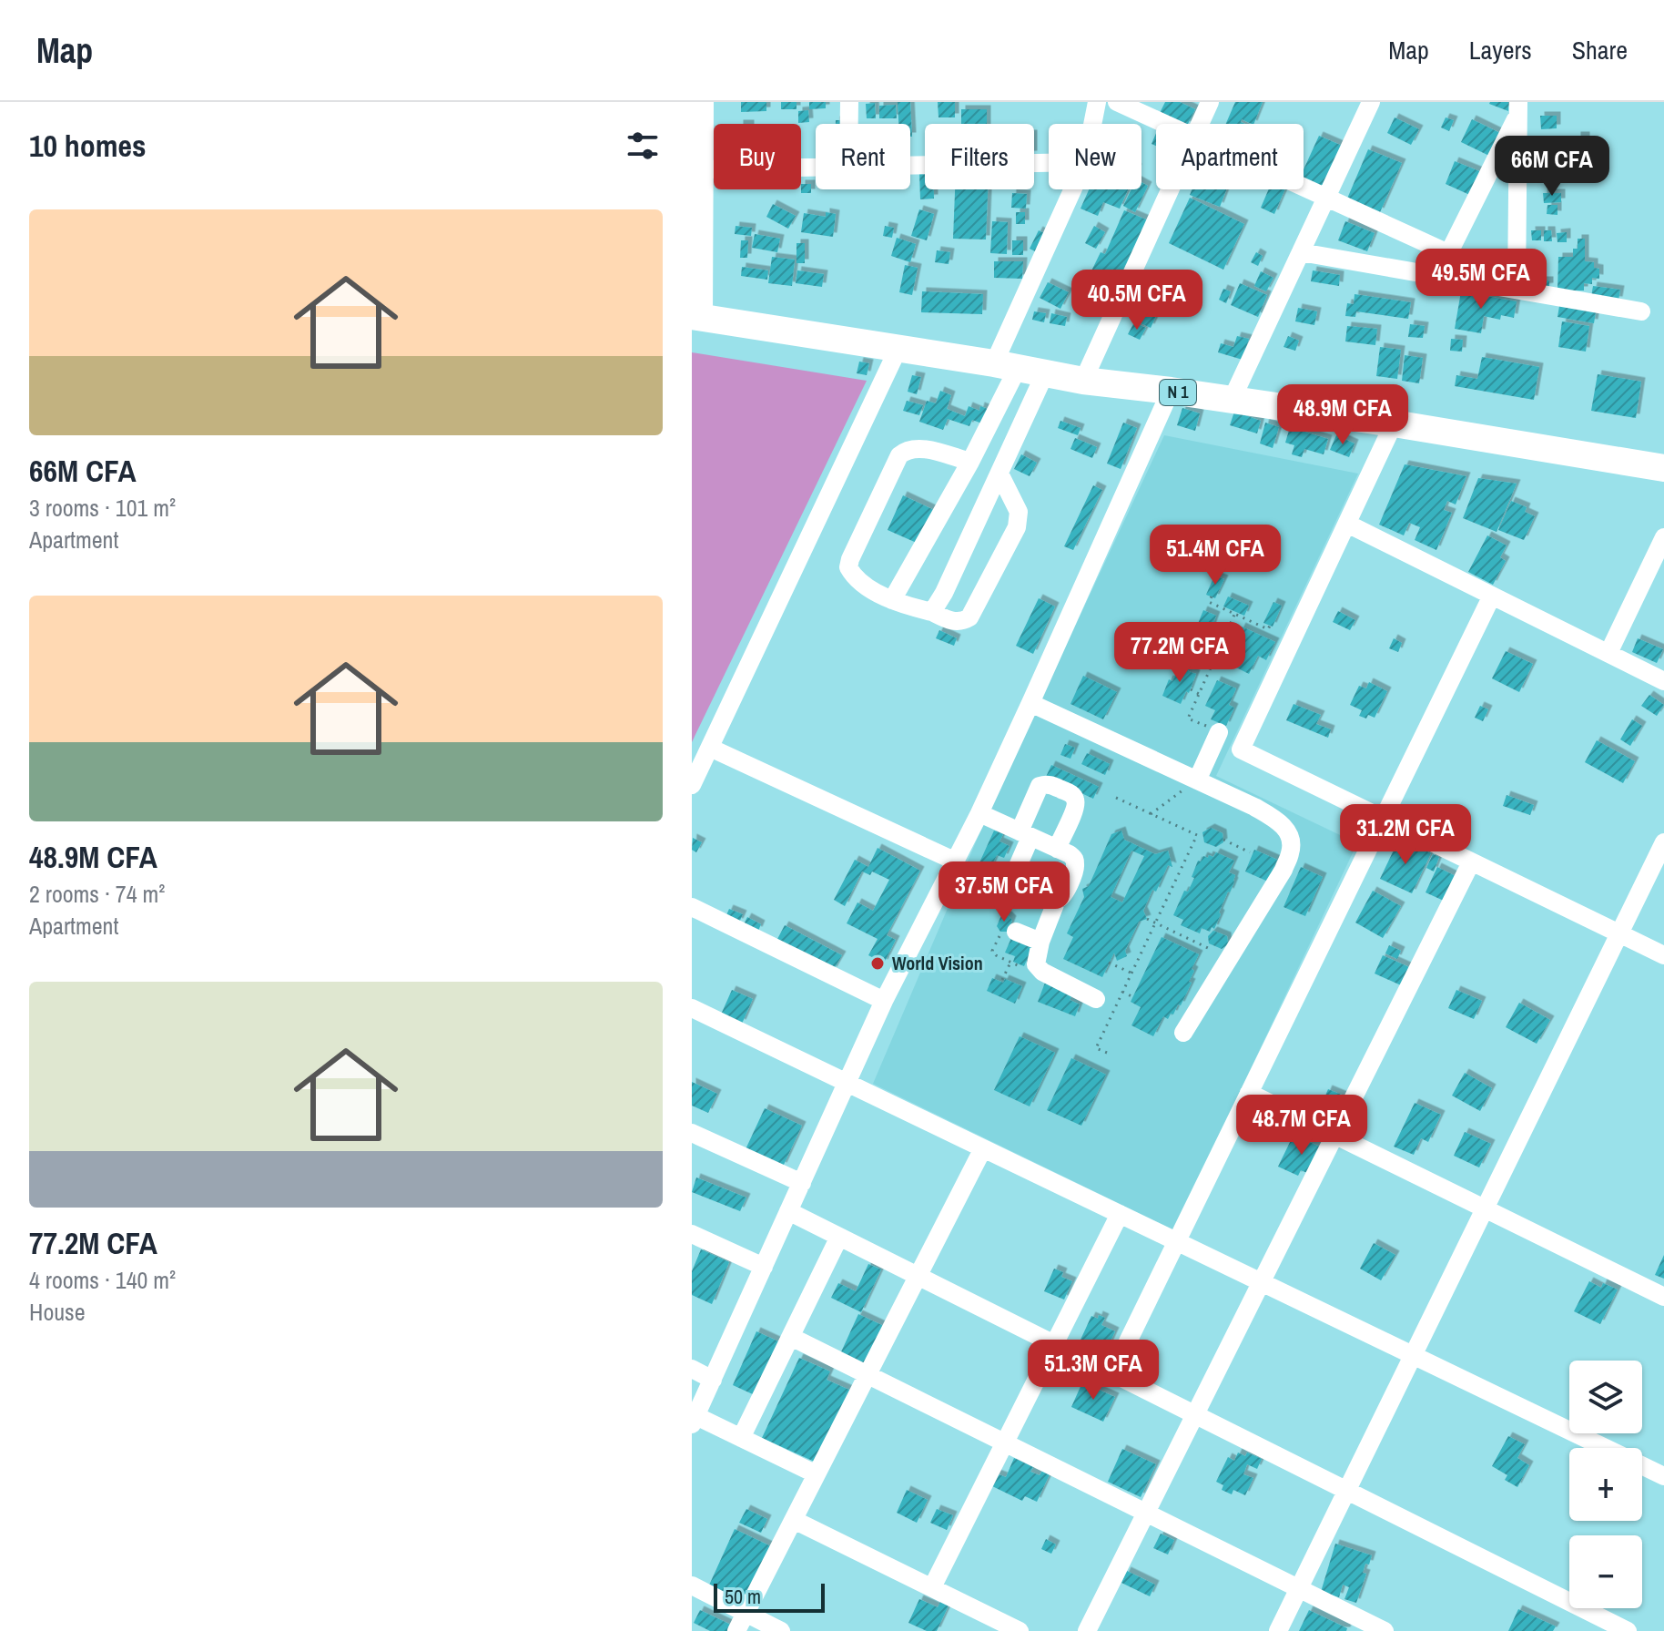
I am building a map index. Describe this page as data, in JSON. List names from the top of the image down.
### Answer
{
  "streets": {
    "highway": ["N 1"]
  },
  "places": ["World Vision"],
  "scale_bar": "50 m",
  "page": {
    "header": "Map",
    "nav": ["Map", "Layers", "Share"],
    "heading": "10 homes",
    "chip": [
      "Buy",
      "Rent",
      "Filters",
      "New",
      "Apartment"
    ],
    "price": [
      "66M CFA",
      "49.5M CFA",
      "40.5M CFA",
      "48.9M CFA",
      "51.4M CFA",
      "77.2M CFA",
      "31.2M CFA",
      "37.5M CFA",
      "48.7M CFA",
      "51.3M CFA"
    ],
    "list": [
      {
        "name": "66M CFA",
        "note": "3 rooms · 101 m² · Apartment"
      },
      {
        "name": "48.9M CFA",
        "note": "2 rooms · 74 m² · Apartment"
      },
      {
        "name": "77.2M CFA",
        "note": "4 rooms · 140 m² · House"
      }
    ],
    "map_buttons": ["+", "−"],
    "scale": "50 m"
  }
}
